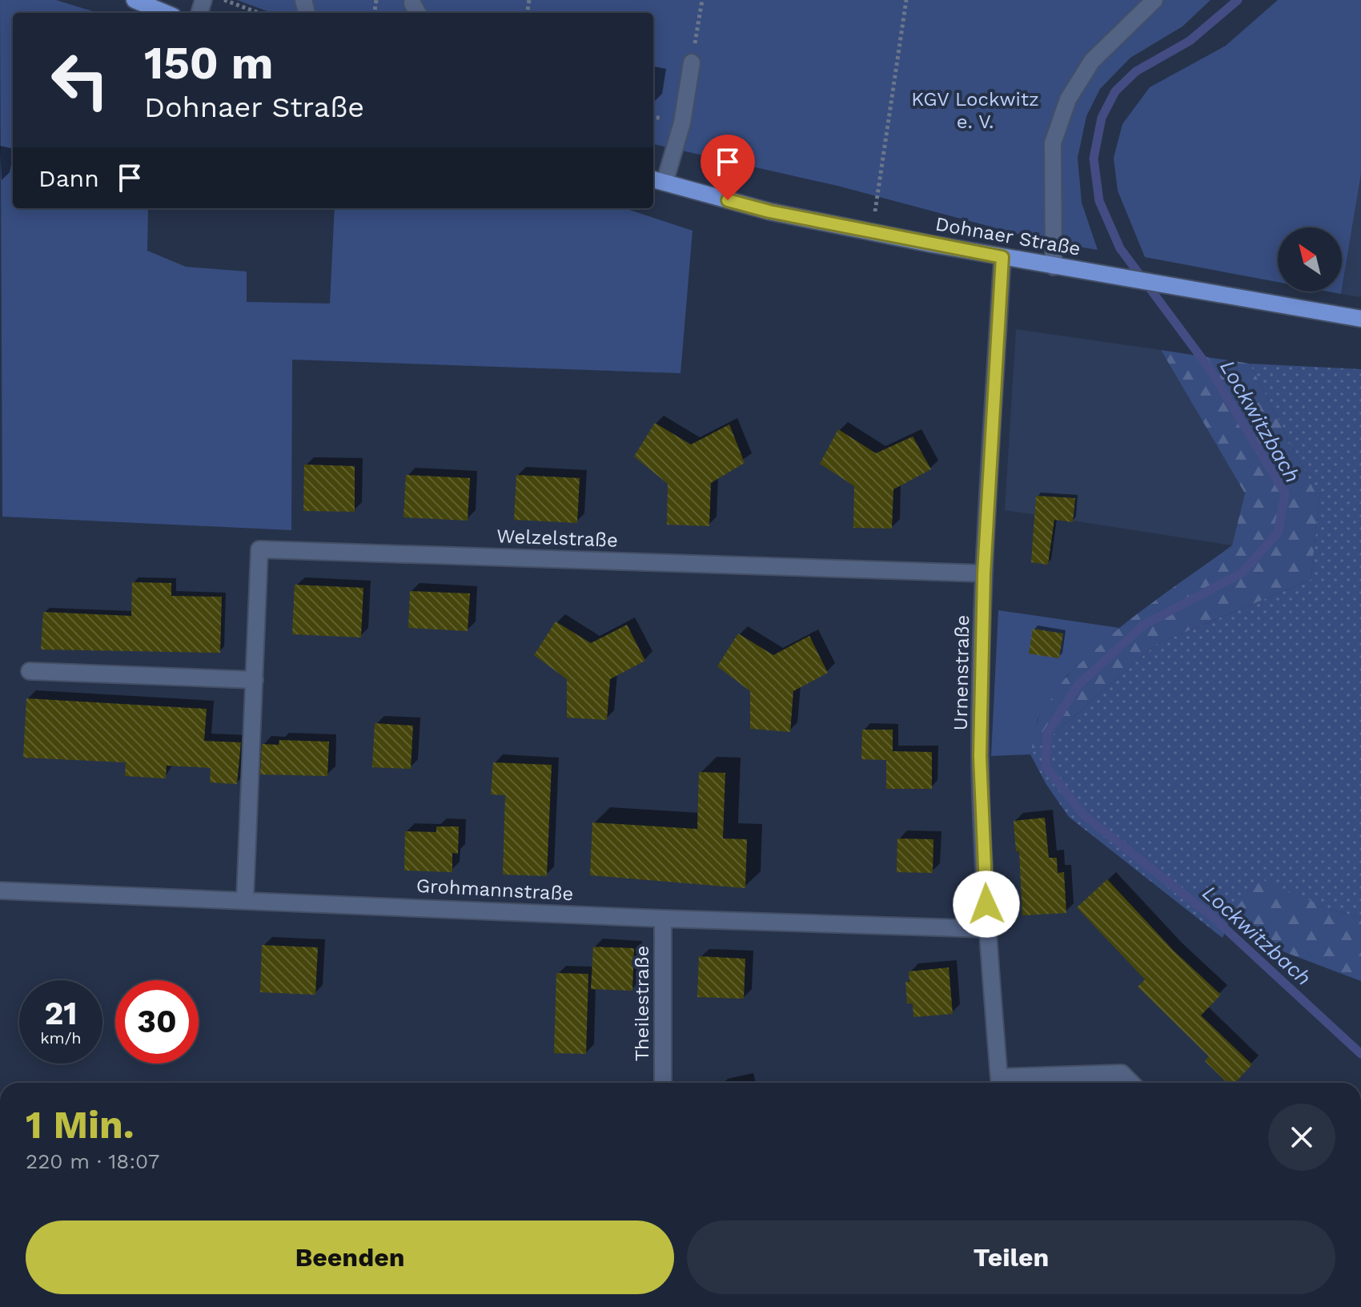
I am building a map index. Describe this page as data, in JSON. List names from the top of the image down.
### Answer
{
  "streets": {
    "main road": ["Dohnaer Straße"],
    "street": [
      "Welzelstraße",
      "Urnenstraße",
      "Grohmannstraße",
      "Theilestraße"
    ]
  },
  "crossings": [
    ["Dohnaer Straße", "Urnenstraße"],
    ["Welzelstraße", "Urnenstraße"],
    ["Welzelstraße", "Grohmannstraße"],
    ["Urnenstraße", "Grohmannstraße"],
    ["Grohmannstraße", "Theilestraße"]
  ],
  "water": ["Lockwitzbach"],
  "parks": ["KGV Lockwitz e. V."],
  "north": "top left",
  "page": {
    "turn": ["150 m", "Dohnaer Straße"],
    "then": "Dann",
    "speed": "21 km/h",
    "limit": "30",
    "heading": ["1 Min.", "220 m · 18:07"],
    "buttons": ["Beenden", "Teilen"]
  }
}
